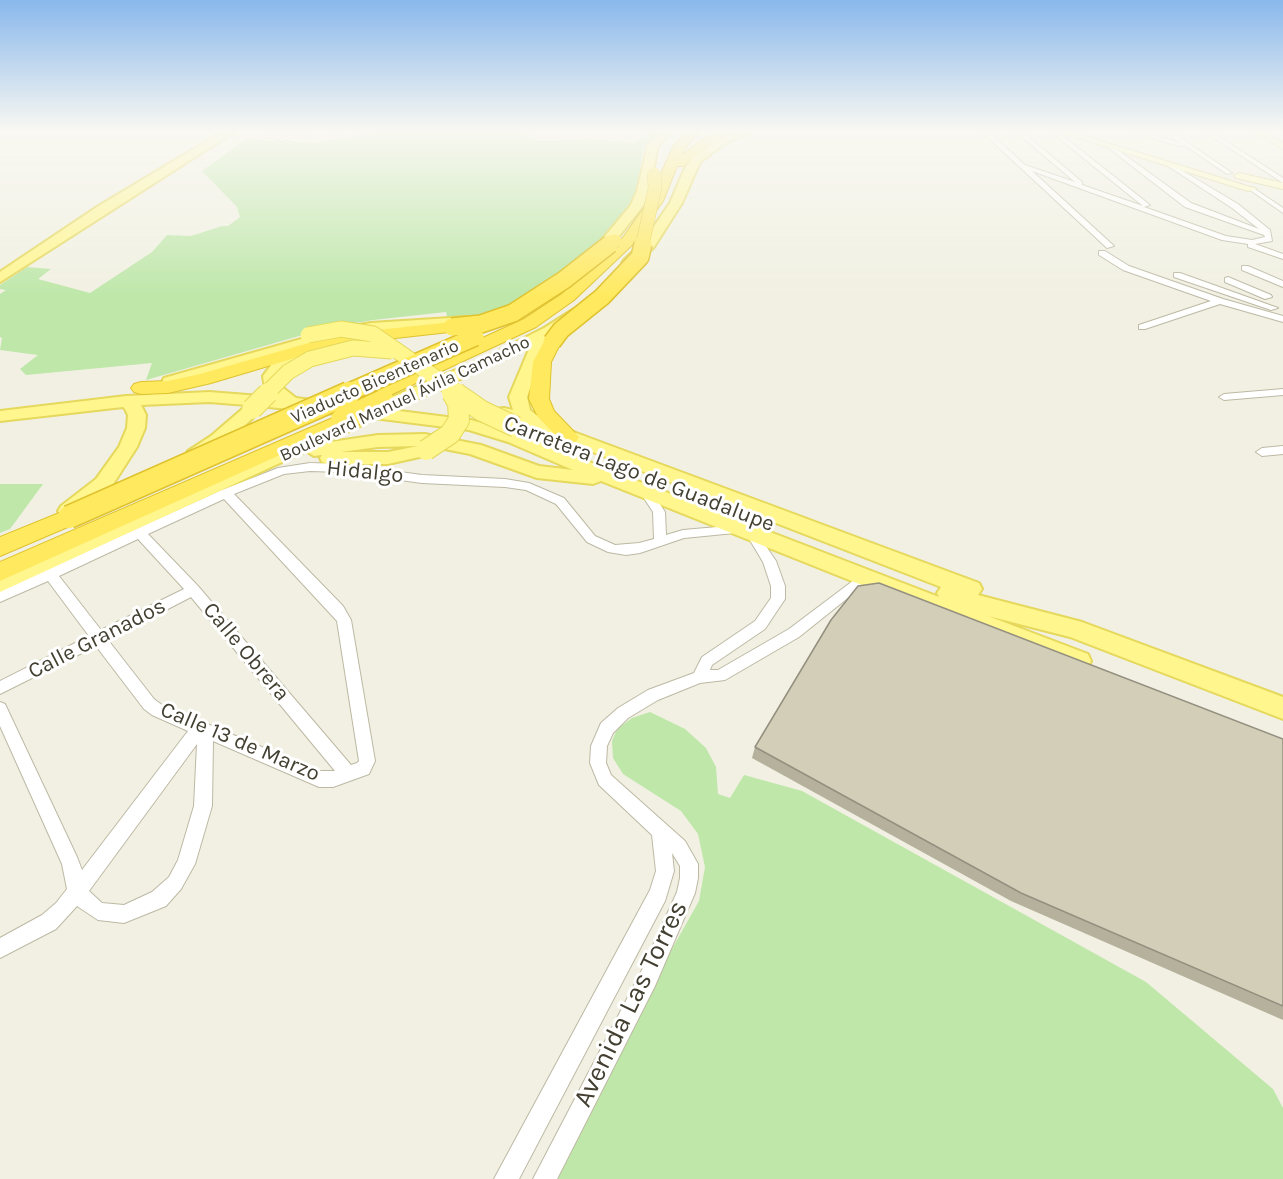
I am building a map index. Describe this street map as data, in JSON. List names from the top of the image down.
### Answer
{
  "streets": {
    "highway": ["Viaducto Bicentenario", "Boulevard Manuel Ávila Camacho"],
    "main road": ["Carretera Lago de Guadalupe"],
    "street": [
      "Hidalgo",
      "Calle Granados",
      "Calle Obrera",
      "Calle 13 de Marzo",
      "Avenida Las Torres"
    ]
  },
  "crossings": [
    ["Viaducto Bicentenario", "Boulevard Manuel Ávila Camacho"],
    ["Boulevard Manuel Ávila Camacho", "Carretera Lago de Guadalupe"],
    ["Hidalgo", "Carretera Lago de Guadalupe"],
    ["Hidalgo", "Calle Obrera"],
    ["Hidalgo", "Calle 13 de Marzo"],
    ["Carretera Lago de Guadalupe", "Avenida Las Torres"],
    ["Calle Granados", "Calle Obrera"],
    ["Calle Granados", "Calle 13 de Marzo"],
    ["Calle Obrera", "Calle 13 de Marzo"]
  ]
}
